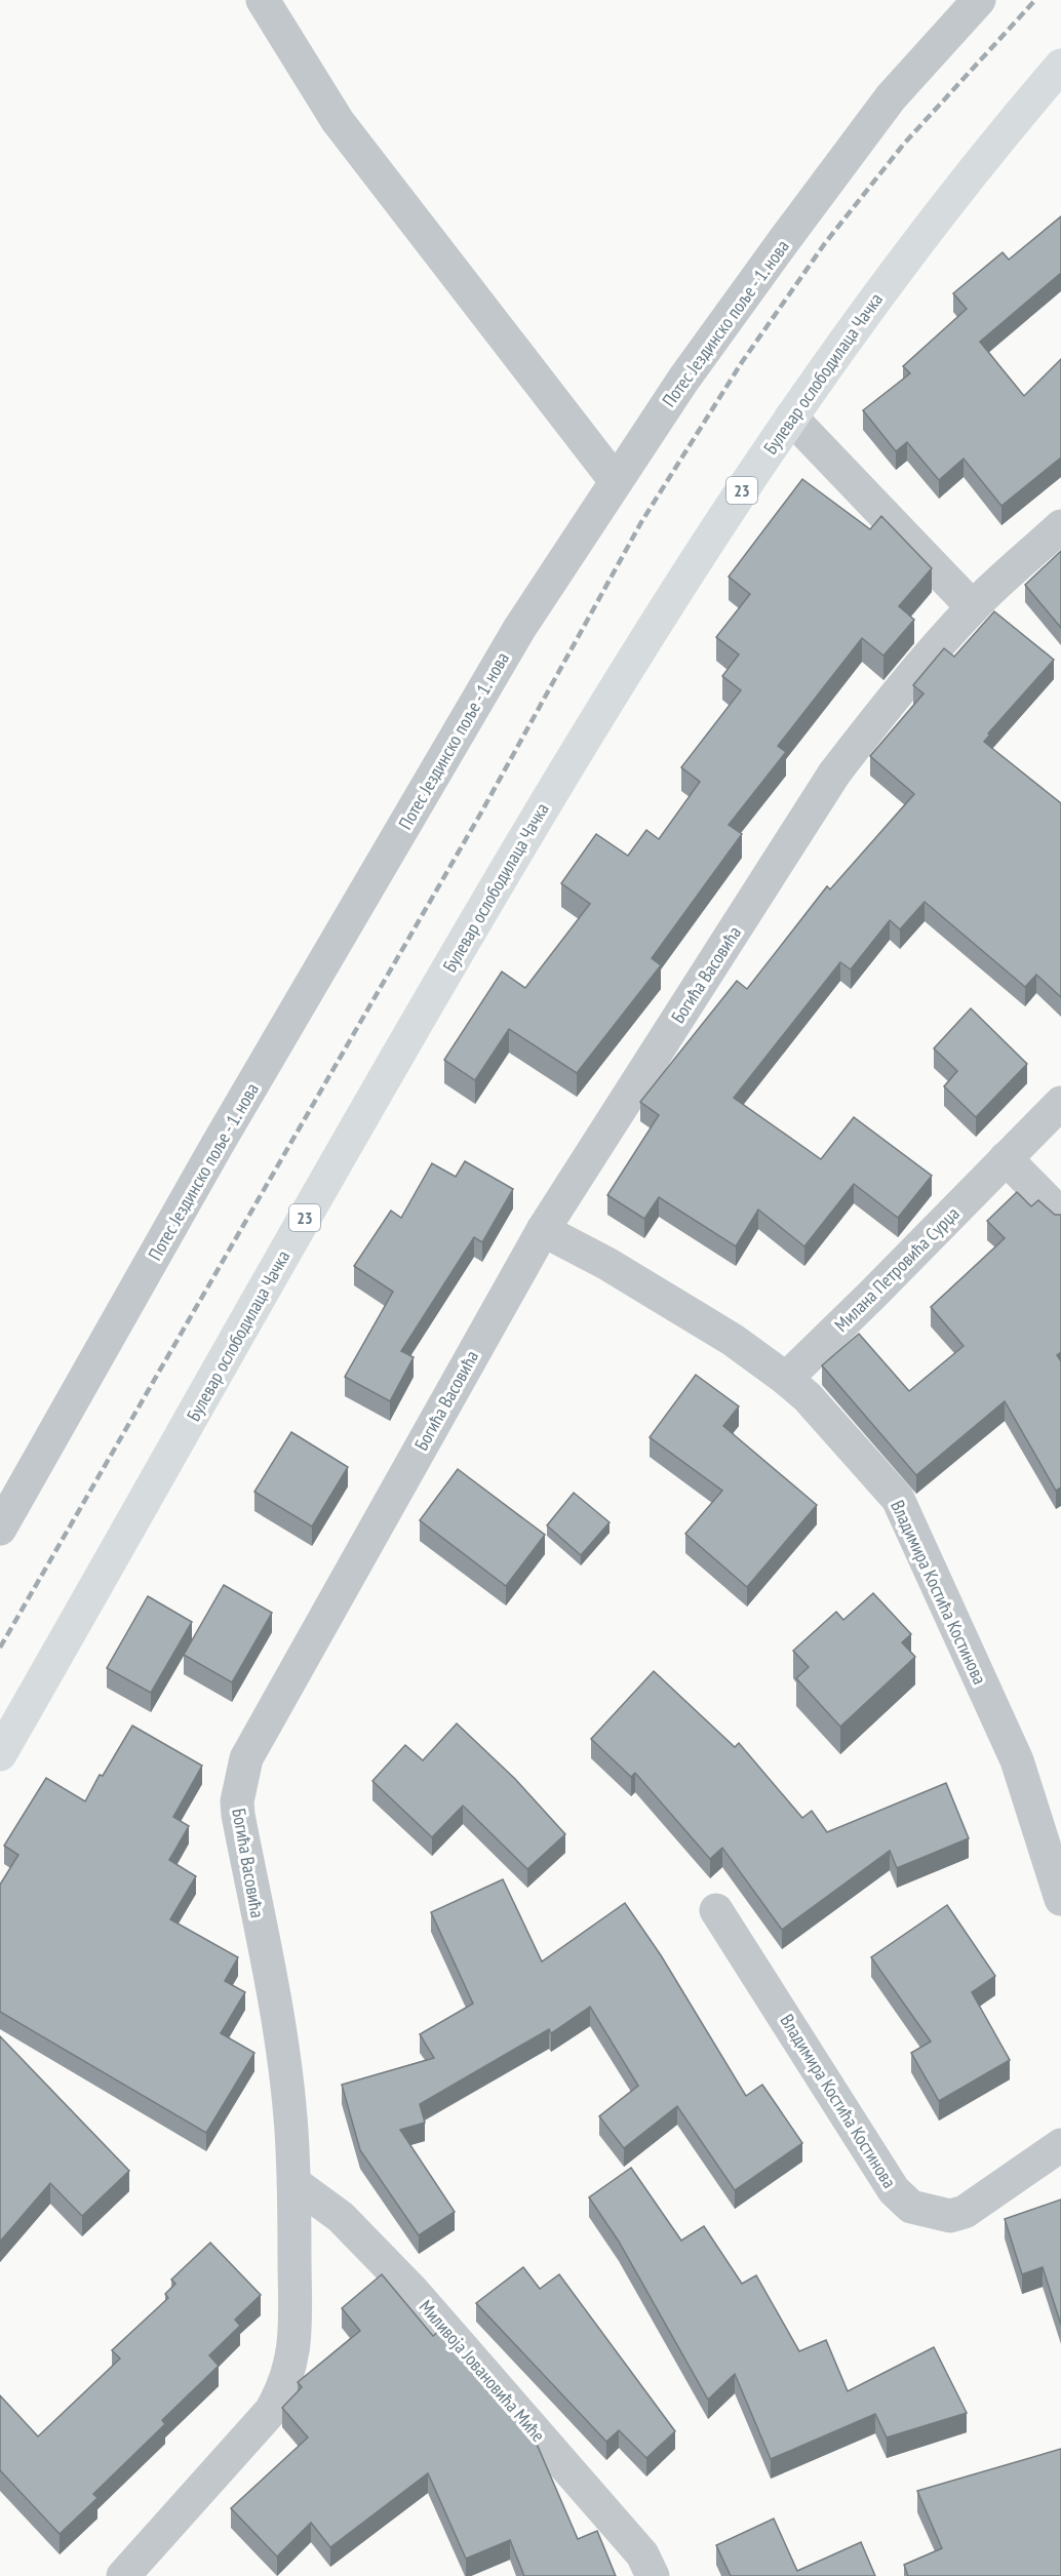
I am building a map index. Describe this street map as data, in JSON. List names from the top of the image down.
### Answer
{
  "streets": {
    "main road": ["Булевар ослободилаца Чачка", "23"],
    "street": [
      "Потес Јездинско поље - 1. нова",
      "Богића Васовића",
      "Милана Петровића Сурџа",
      "Владимира Костића Костинова",
      "Миливоја Јовановића Миће"
    ]
  },
  "crossings": [
    ["Богића Васовића", "Владимира Костића Костинова"],
    ["Богића Васовића", "Миливоја Јовановића Миће"],
    ["Милана Петровића Сурџа", "Владимира Костића Костинова"]
  ]
}
